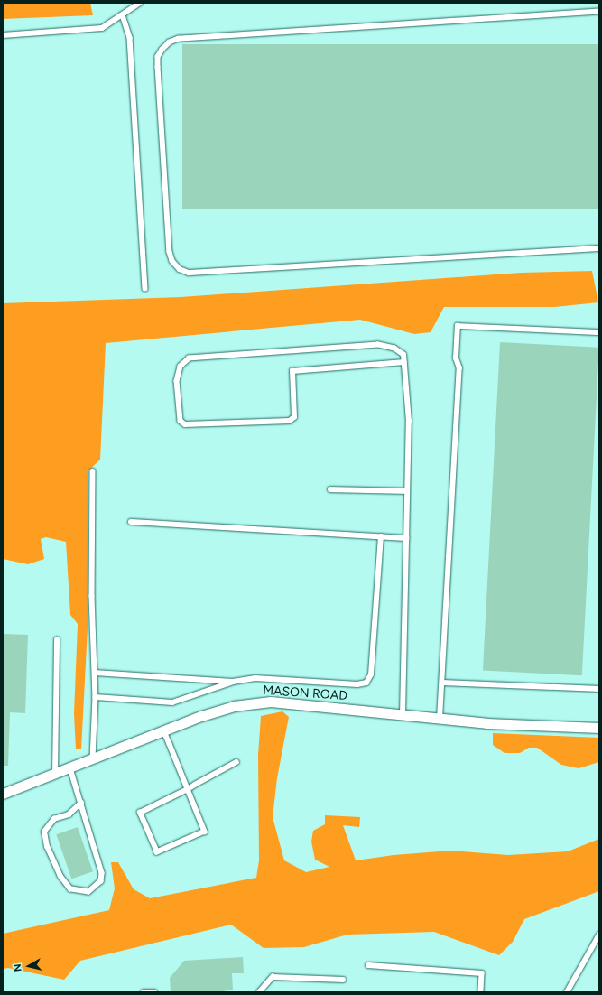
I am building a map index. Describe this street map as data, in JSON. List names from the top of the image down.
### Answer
{
  "streets": {
    "street": ["MASON ROAD"]
  },
  "north": "left"
}
